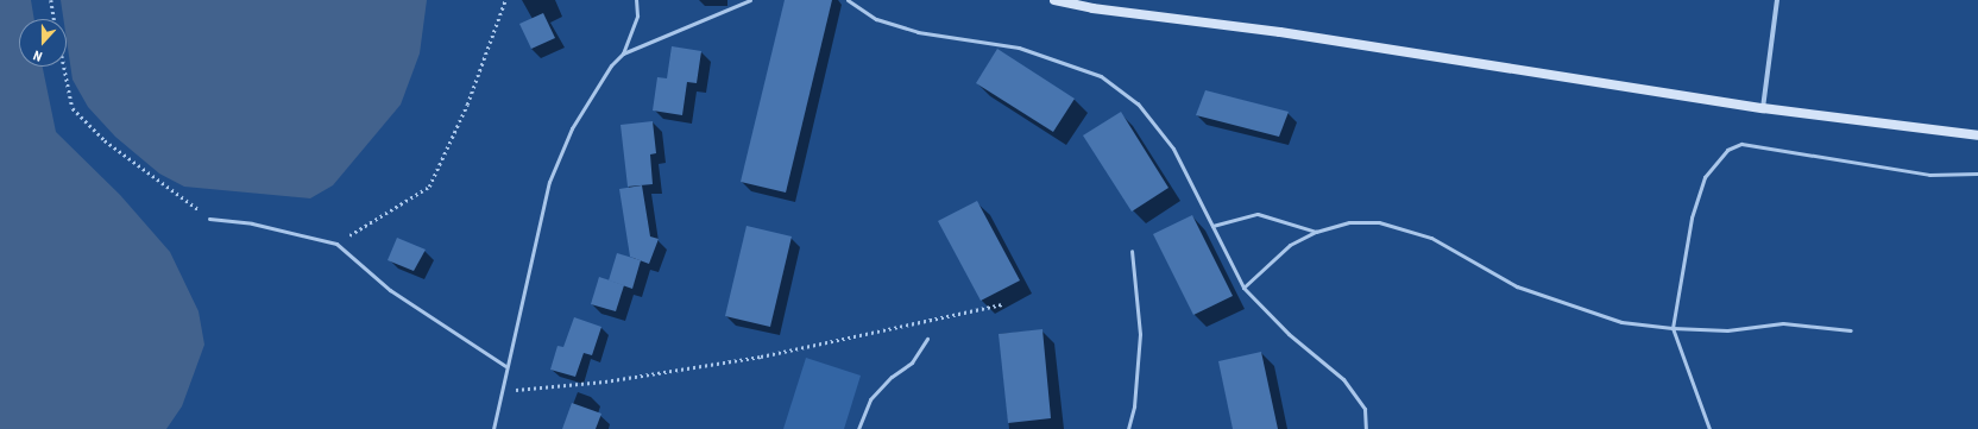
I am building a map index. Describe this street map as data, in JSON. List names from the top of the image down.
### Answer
{
  "north": "bottom"
}
